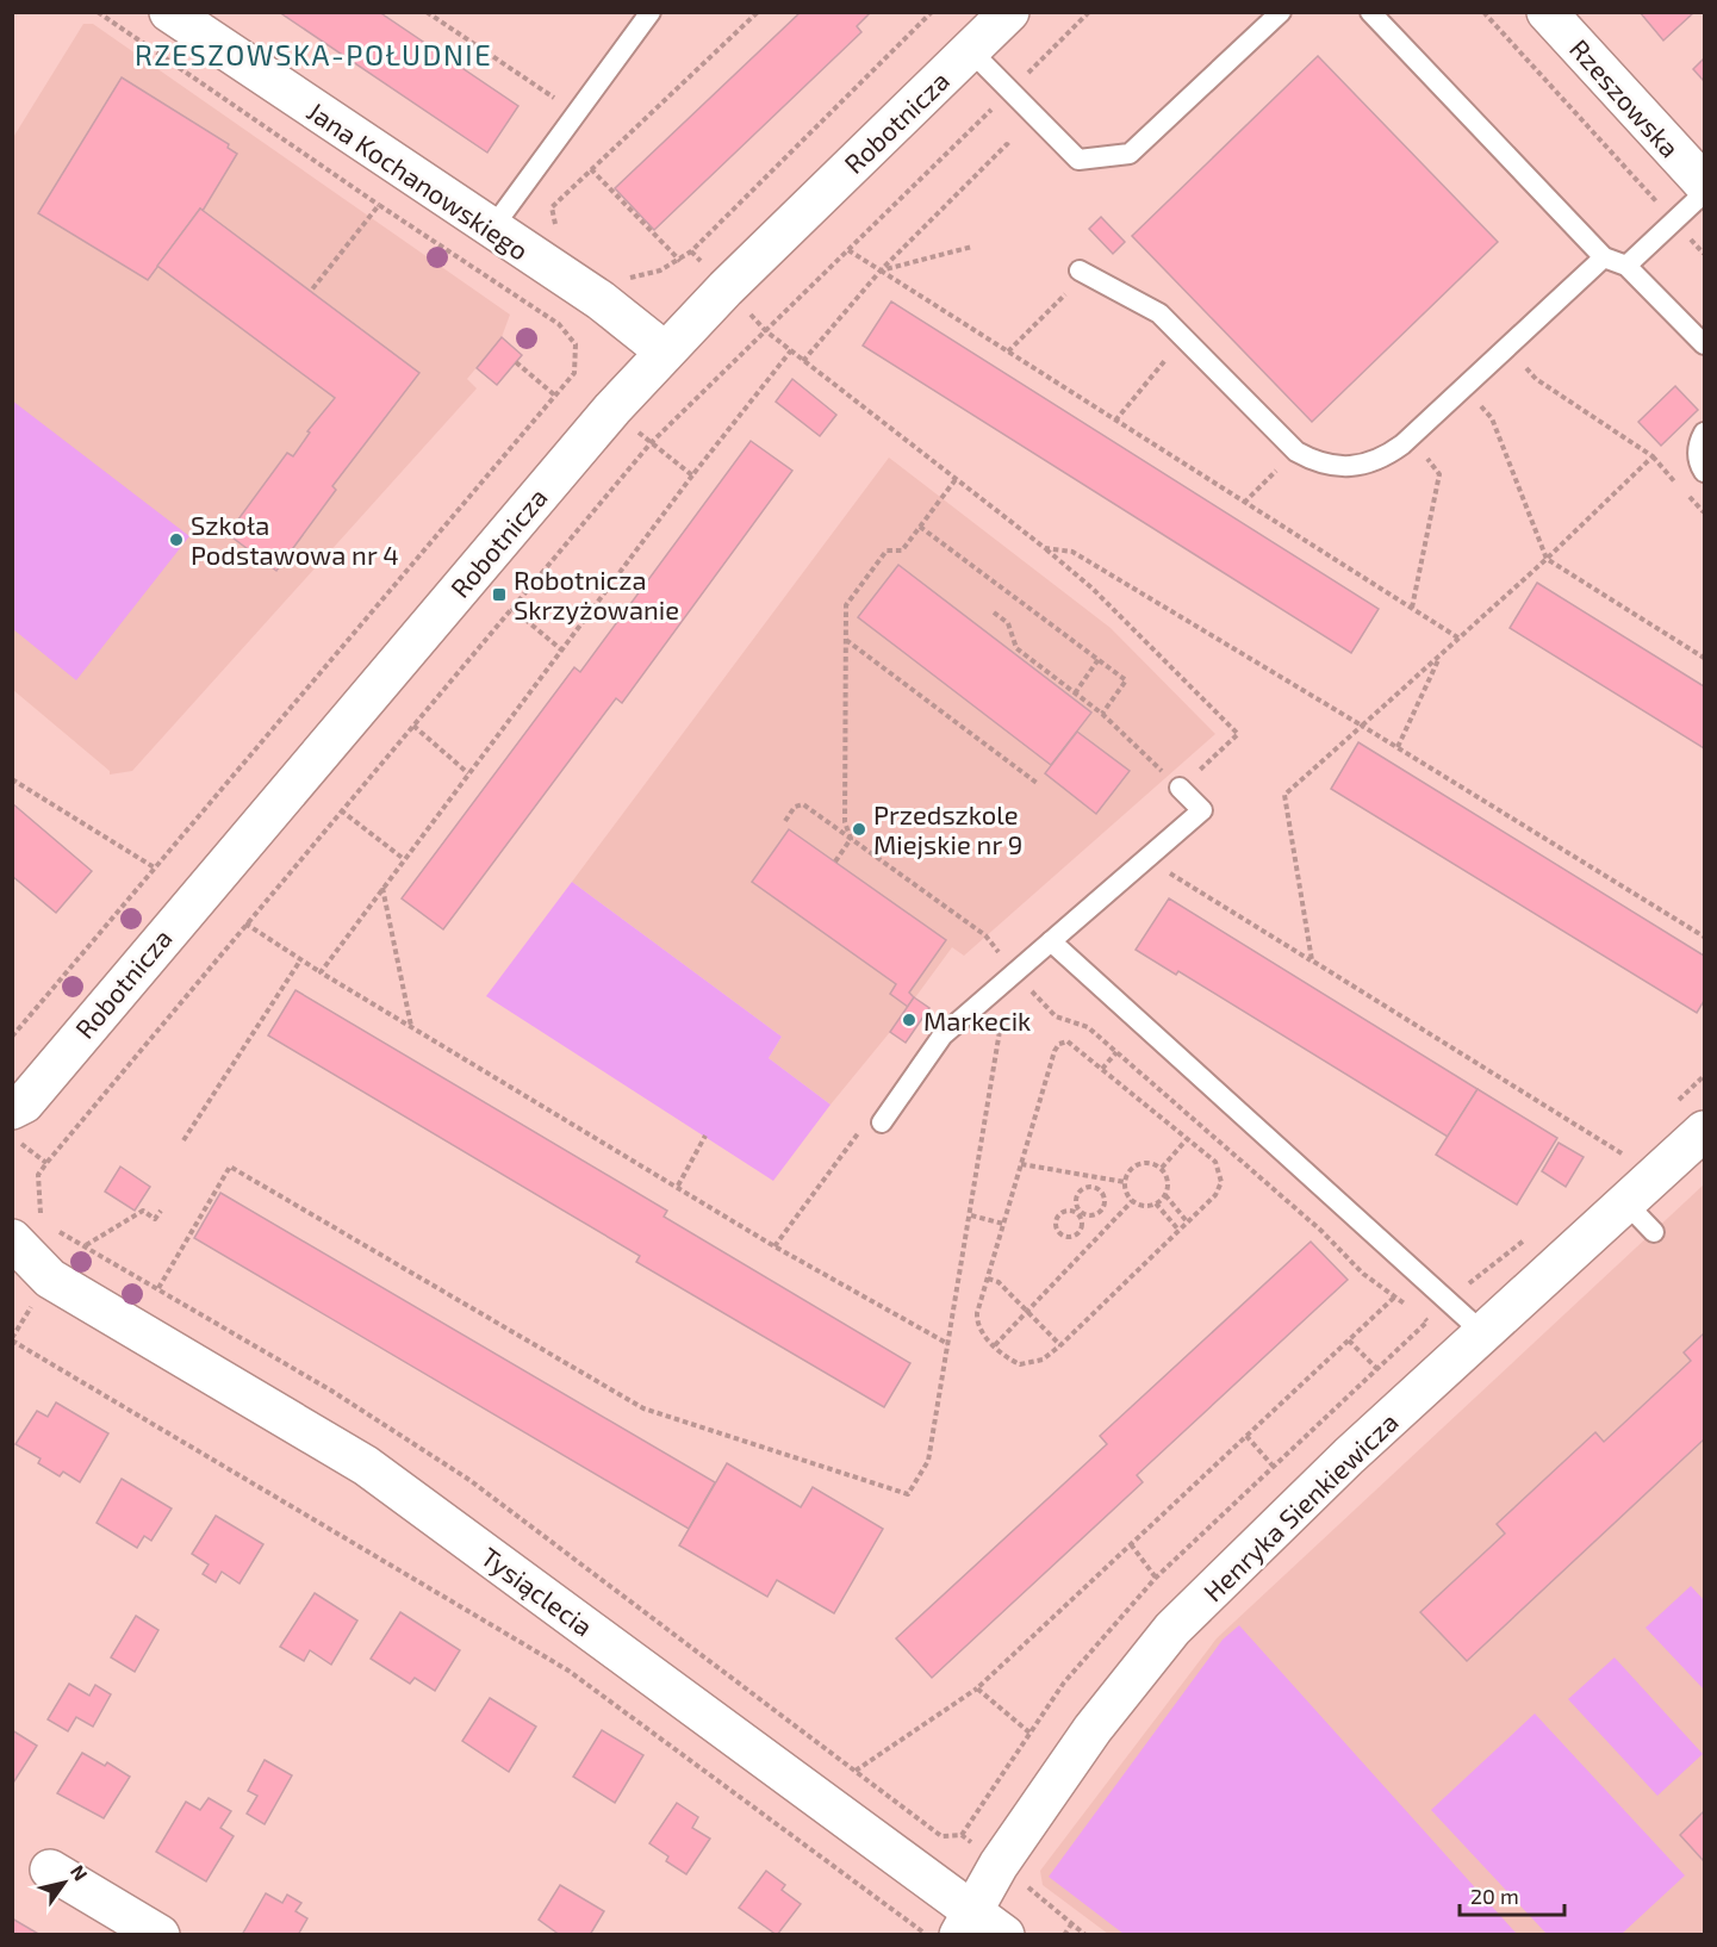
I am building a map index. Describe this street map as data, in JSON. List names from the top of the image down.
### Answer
{
  "streets": {
    "street": [
      "Rzeszowska",
      "Robotnicza",
      "Jana Kochanowskiego",
      "Henryka Sienkiewicza",
      "Tysiąclecia"
    ]
  },
  "crossings": [
    ["Robotnicza", "Jana Kochanowskiego"],
    ["Henryka Sienkiewicza", "Tysiąclecia"]
  ],
  "districts": ["RZESZOWSKA-POŁUDNIE"],
  "places": {
    "other": ["Szkoła Podstawowa nr 4", "Przedszkole Miejskie nr 9", "Markecik"],
    "transit": ["Robotnicza Skrzyżowanie"]
  },
  "scale_bar": "20 m",
  "north": "top right"
}
